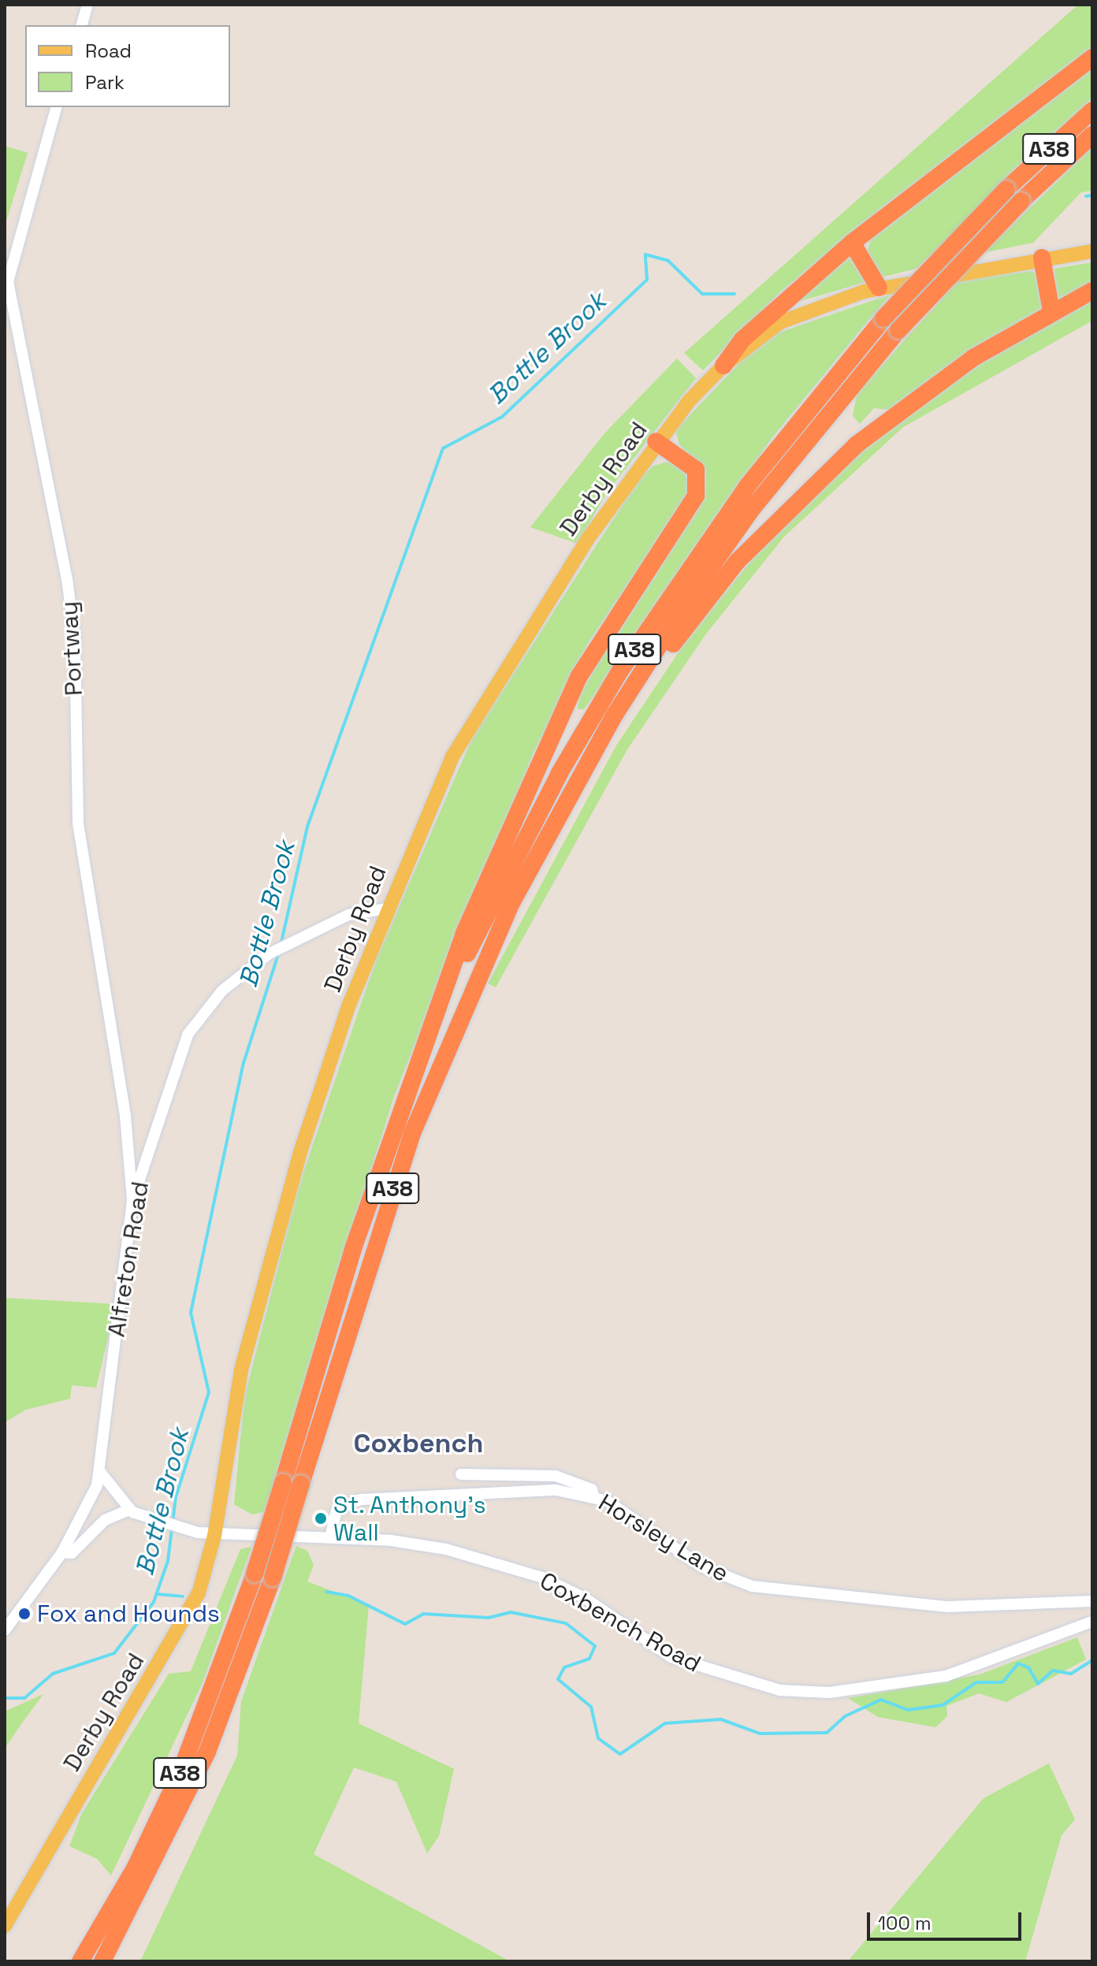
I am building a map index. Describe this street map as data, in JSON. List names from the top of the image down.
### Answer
{
  "streets": {
    "highway": ["A38"],
    "main road": ["Derby Road"],
    "street": [
      "Portway",
      "Alfreton Road",
      "Horsley Lane",
      "Coxbench Road"
    ]
  },
  "crossings": [
    ["Derby Road", "Alfreton Road"],
    ["Derby Road", "Coxbench Road"],
    ["Portway", "Alfreton Road"],
    ["Horsley Lane", "Coxbench Road"]
  ],
  "districts": ["Coxbench"],
  "water": ["Bottle Brook"],
  "places": ["St. Anthony's Wall", "Fox and Hounds"],
  "legend": ["Road", "Park"],
  "scale_bar": "100 m"
}
